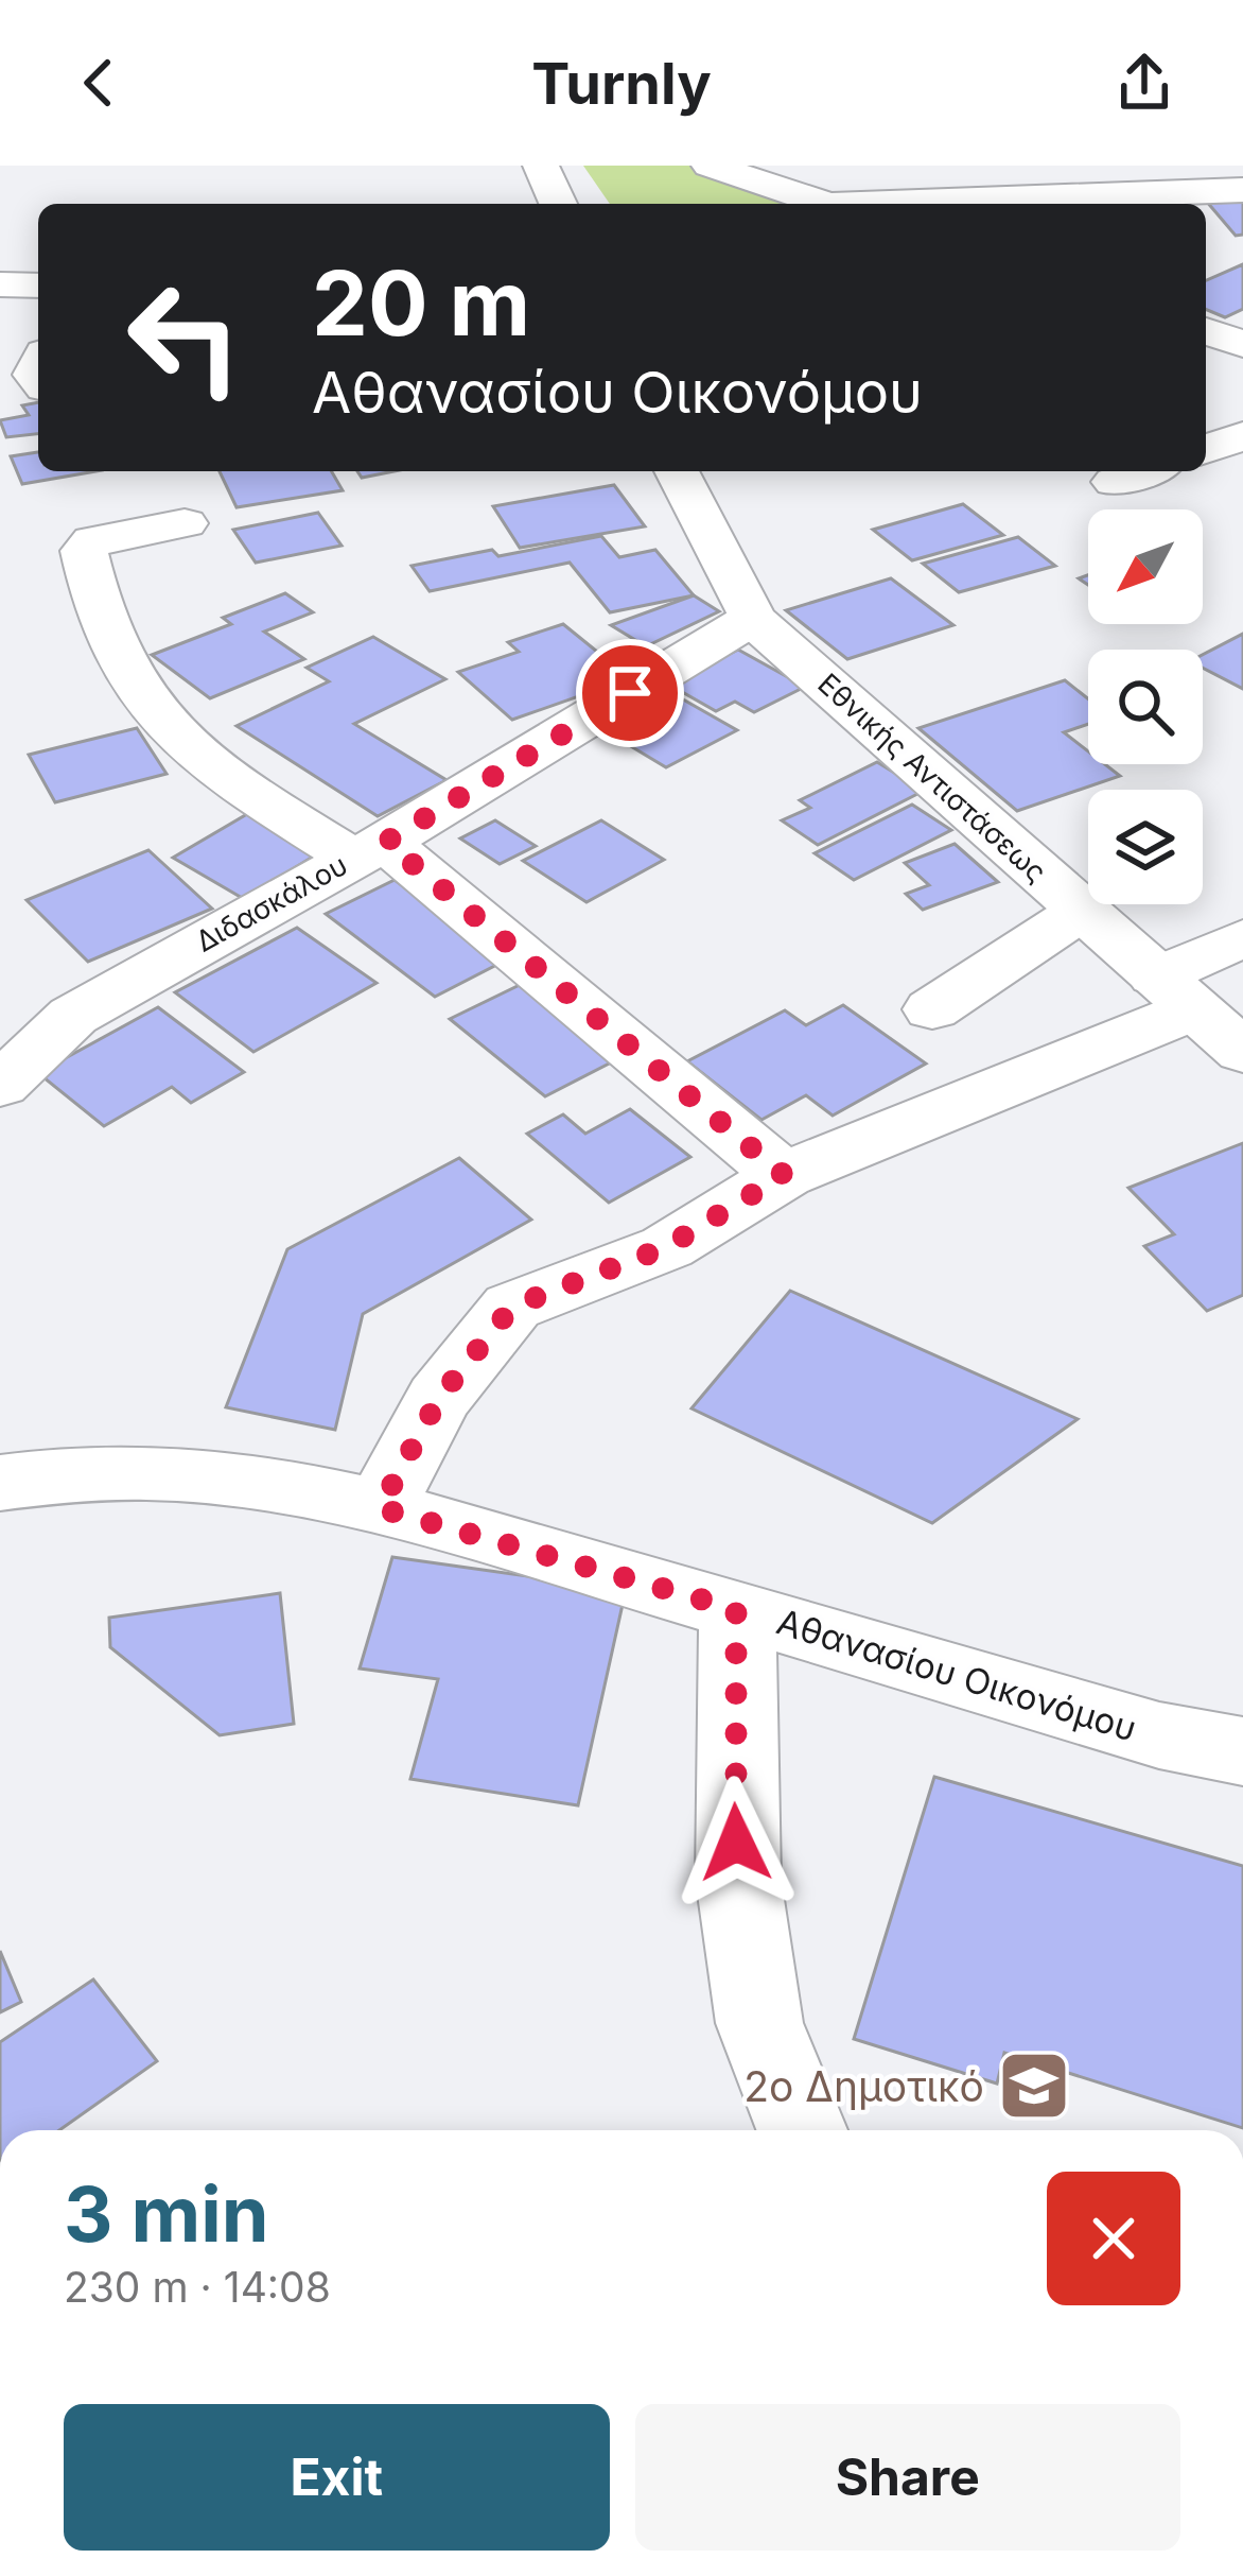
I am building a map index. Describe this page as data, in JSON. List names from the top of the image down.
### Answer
{
  "streets": {
    "street": ["Εθνικής Αντιστάσεως", "Διδασκάλου", "Αθανασίου Οικονόμου"]
  },
  "crossings": [
    ["Εθνικής Αντιστάσεως", "Διδασκάλου"]
  ],
  "places": {
    "school or university": ["2ο Δημοτικό"]
  },
  "north": "bottom left",
  "page": {
    "header": "Turnly",
    "turn": ["20 m", "Αθανασίου Οικονόμου"],
    "heading": ["3 min", "230 m · 14:08"],
    "buttons": ["Exit", "Share"]
  }
}
